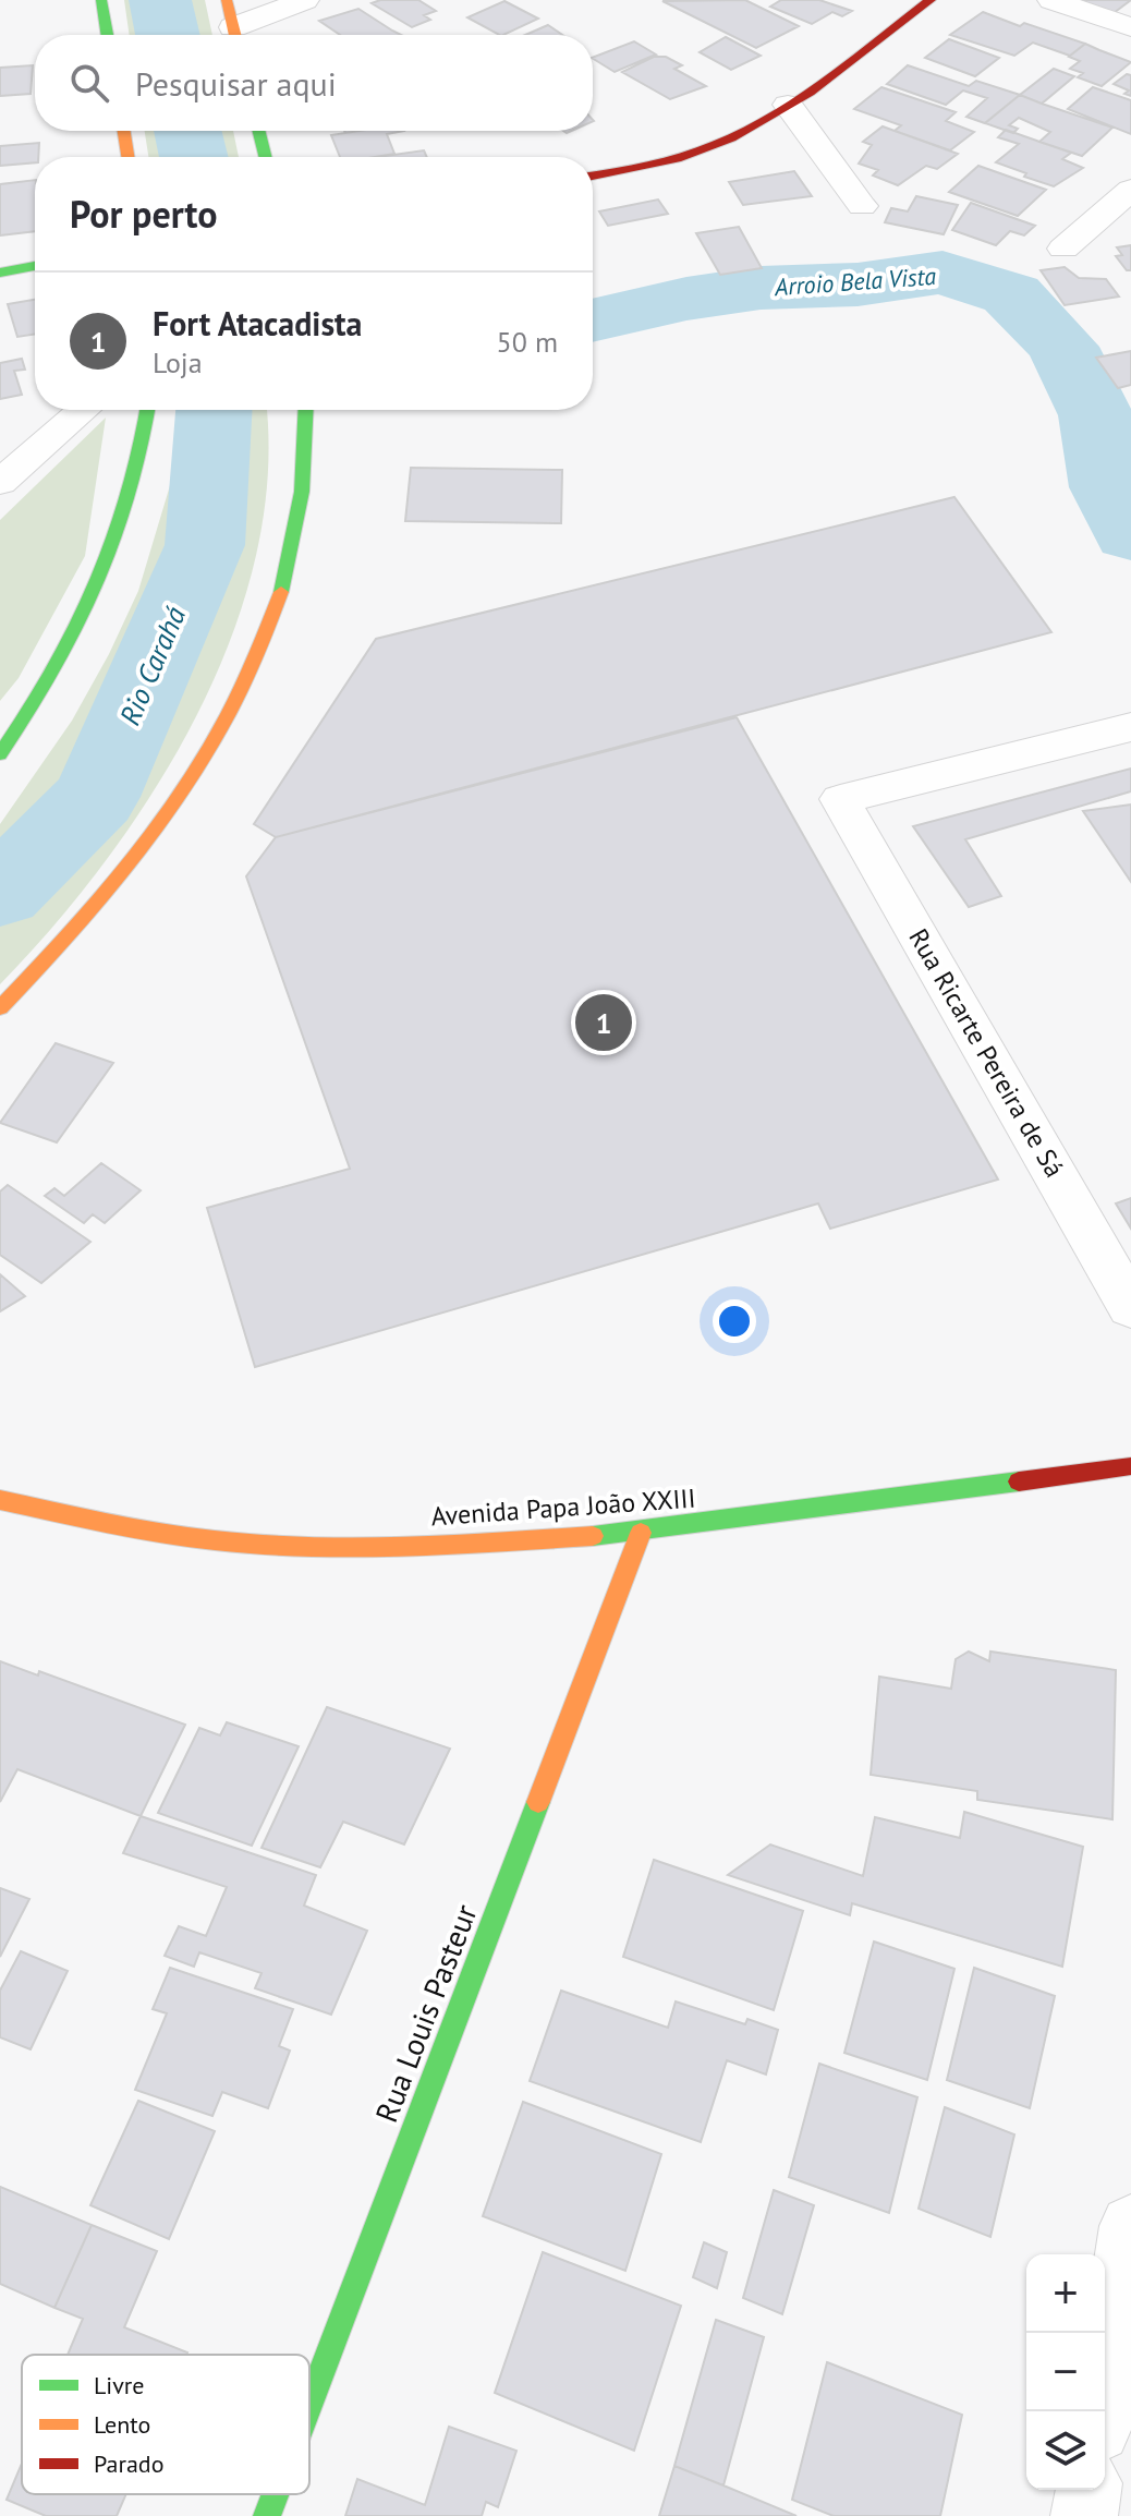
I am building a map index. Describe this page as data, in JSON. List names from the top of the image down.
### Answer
{
  "streets": {
    "main road": ["Avenida Papa João XXIII", "Rua Louis Pasteur"],
    "street": ["Rua Ricarte Pereira de Sá"]
  },
  "crossings": [
    ["Avenida Papa João XXIII", "Rua Louis Pasteur"]
  ],
  "water": ["Arroio Bela Vista", "Rio Carahá"],
  "legend": ["Livre", "Lento", "Parado"],
  "page": {
    "search": "Pesquisar aqui",
    "heading": "Por perto",
    "list": [
      {
        "mark": "1",
        "name": "Fort Atacadista",
        "note": "Loja",
        "value": "50 m"
      }
    ],
    "pins": "1",
    "map_buttons": ["+", "−"]
  }
}
